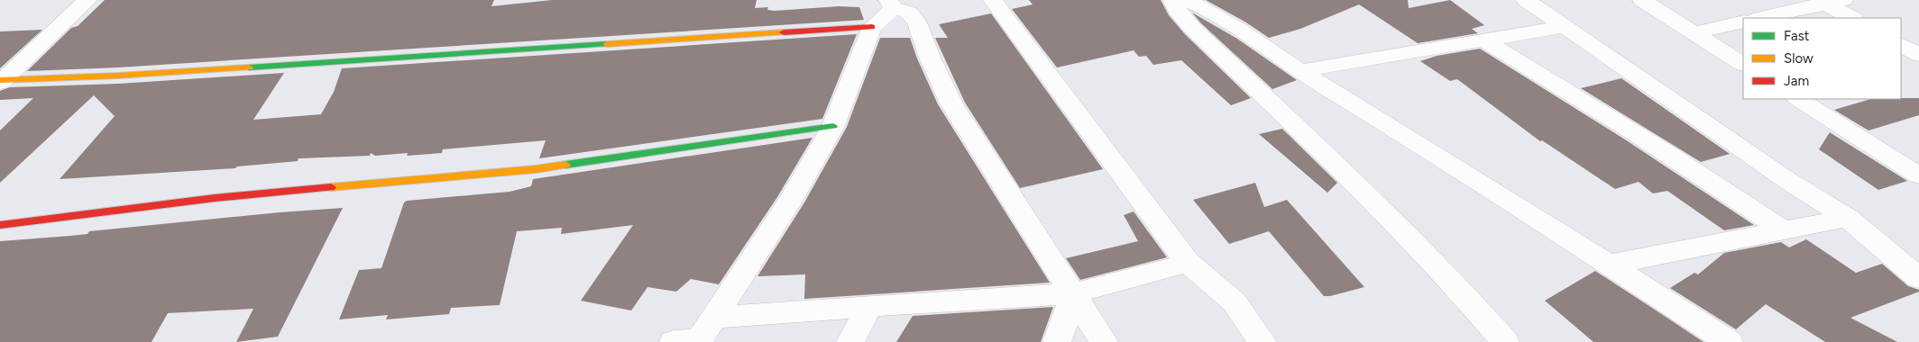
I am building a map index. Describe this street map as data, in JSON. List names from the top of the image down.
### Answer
{
  "legend": ["Fast", "Slow", "Jam"]
}
